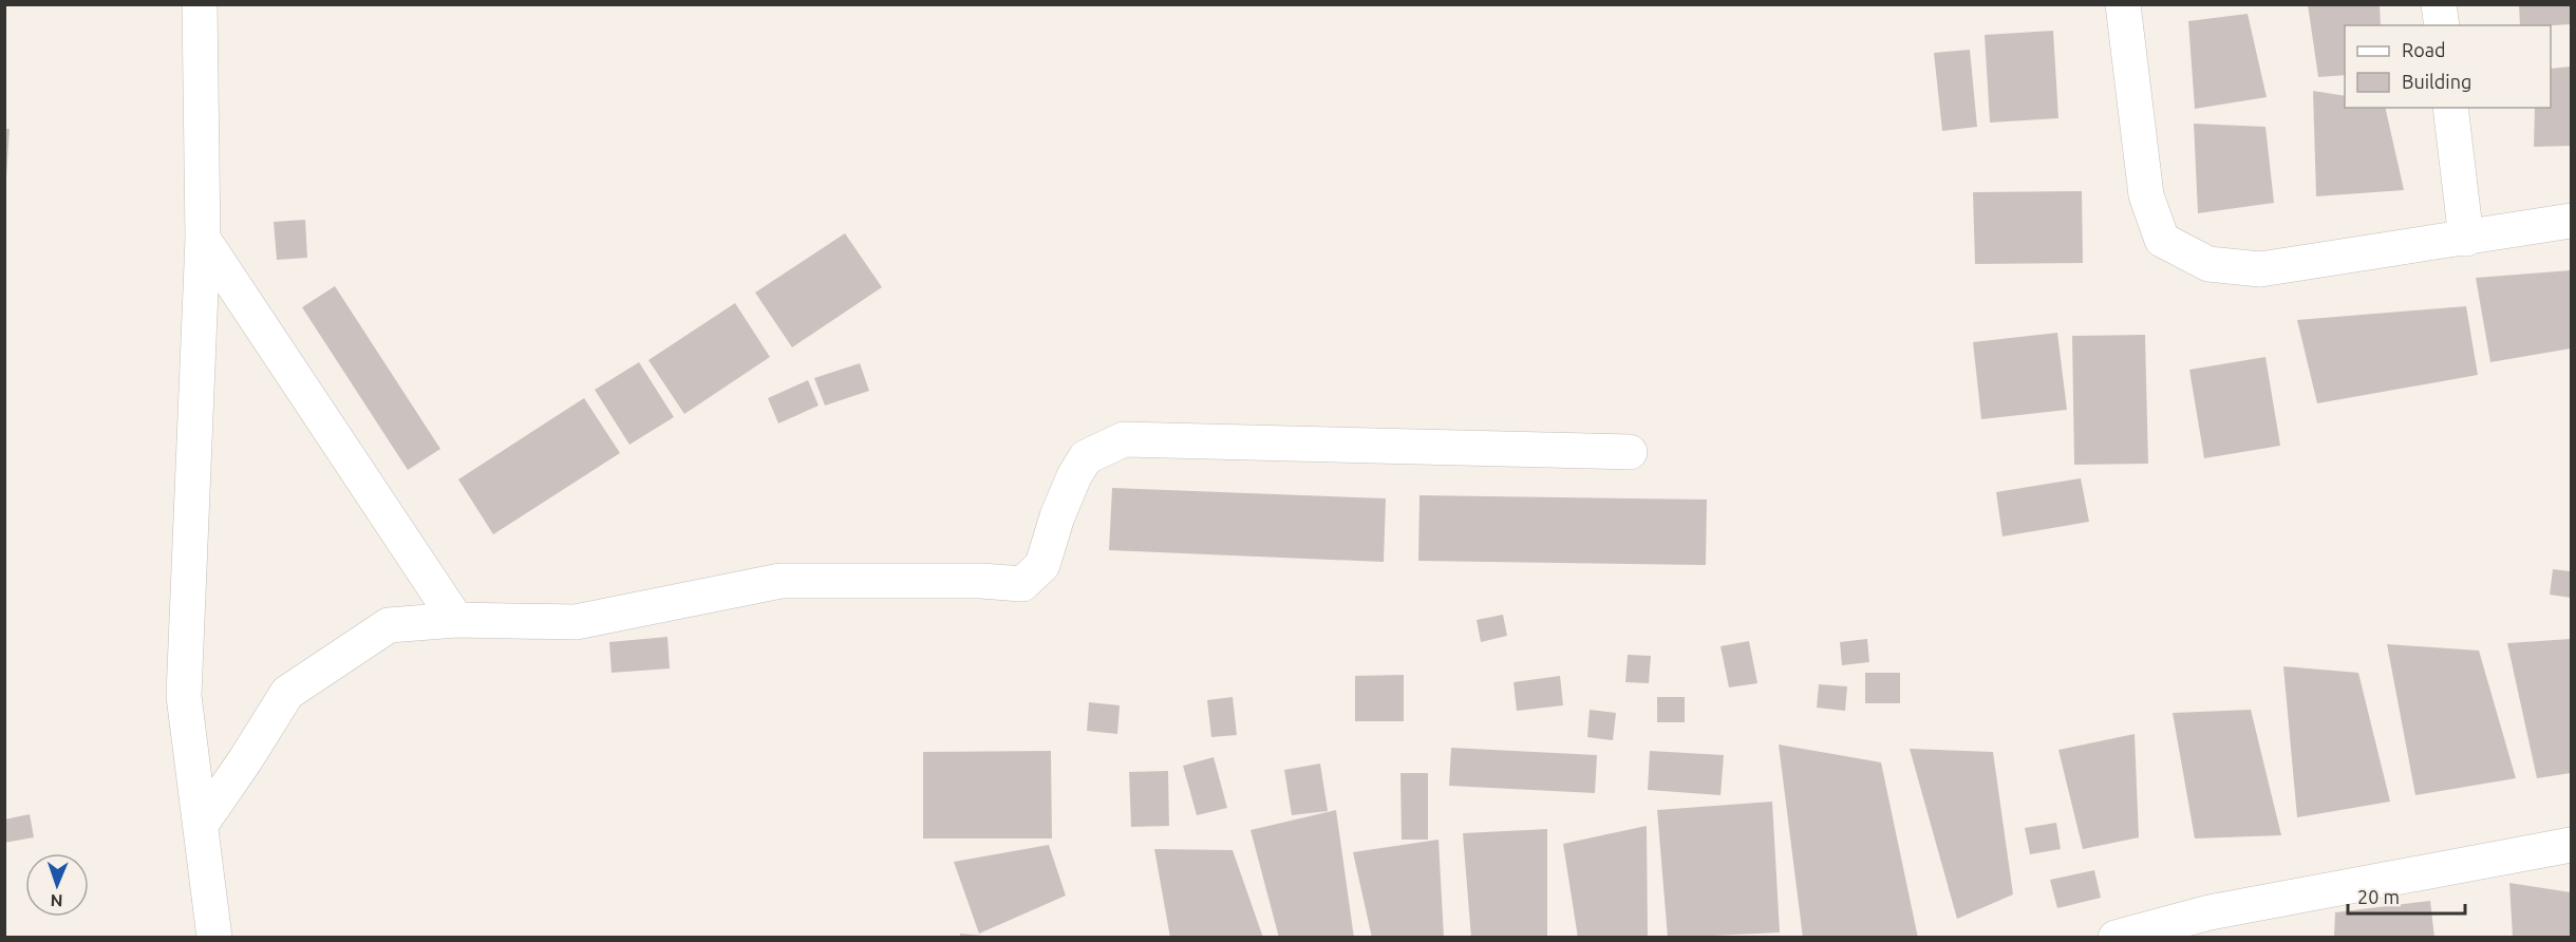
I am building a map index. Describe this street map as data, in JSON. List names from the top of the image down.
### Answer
{
  "legend": ["Road", "Building"],
  "scale_bar": "20 m",
  "north": "bottom"
}
